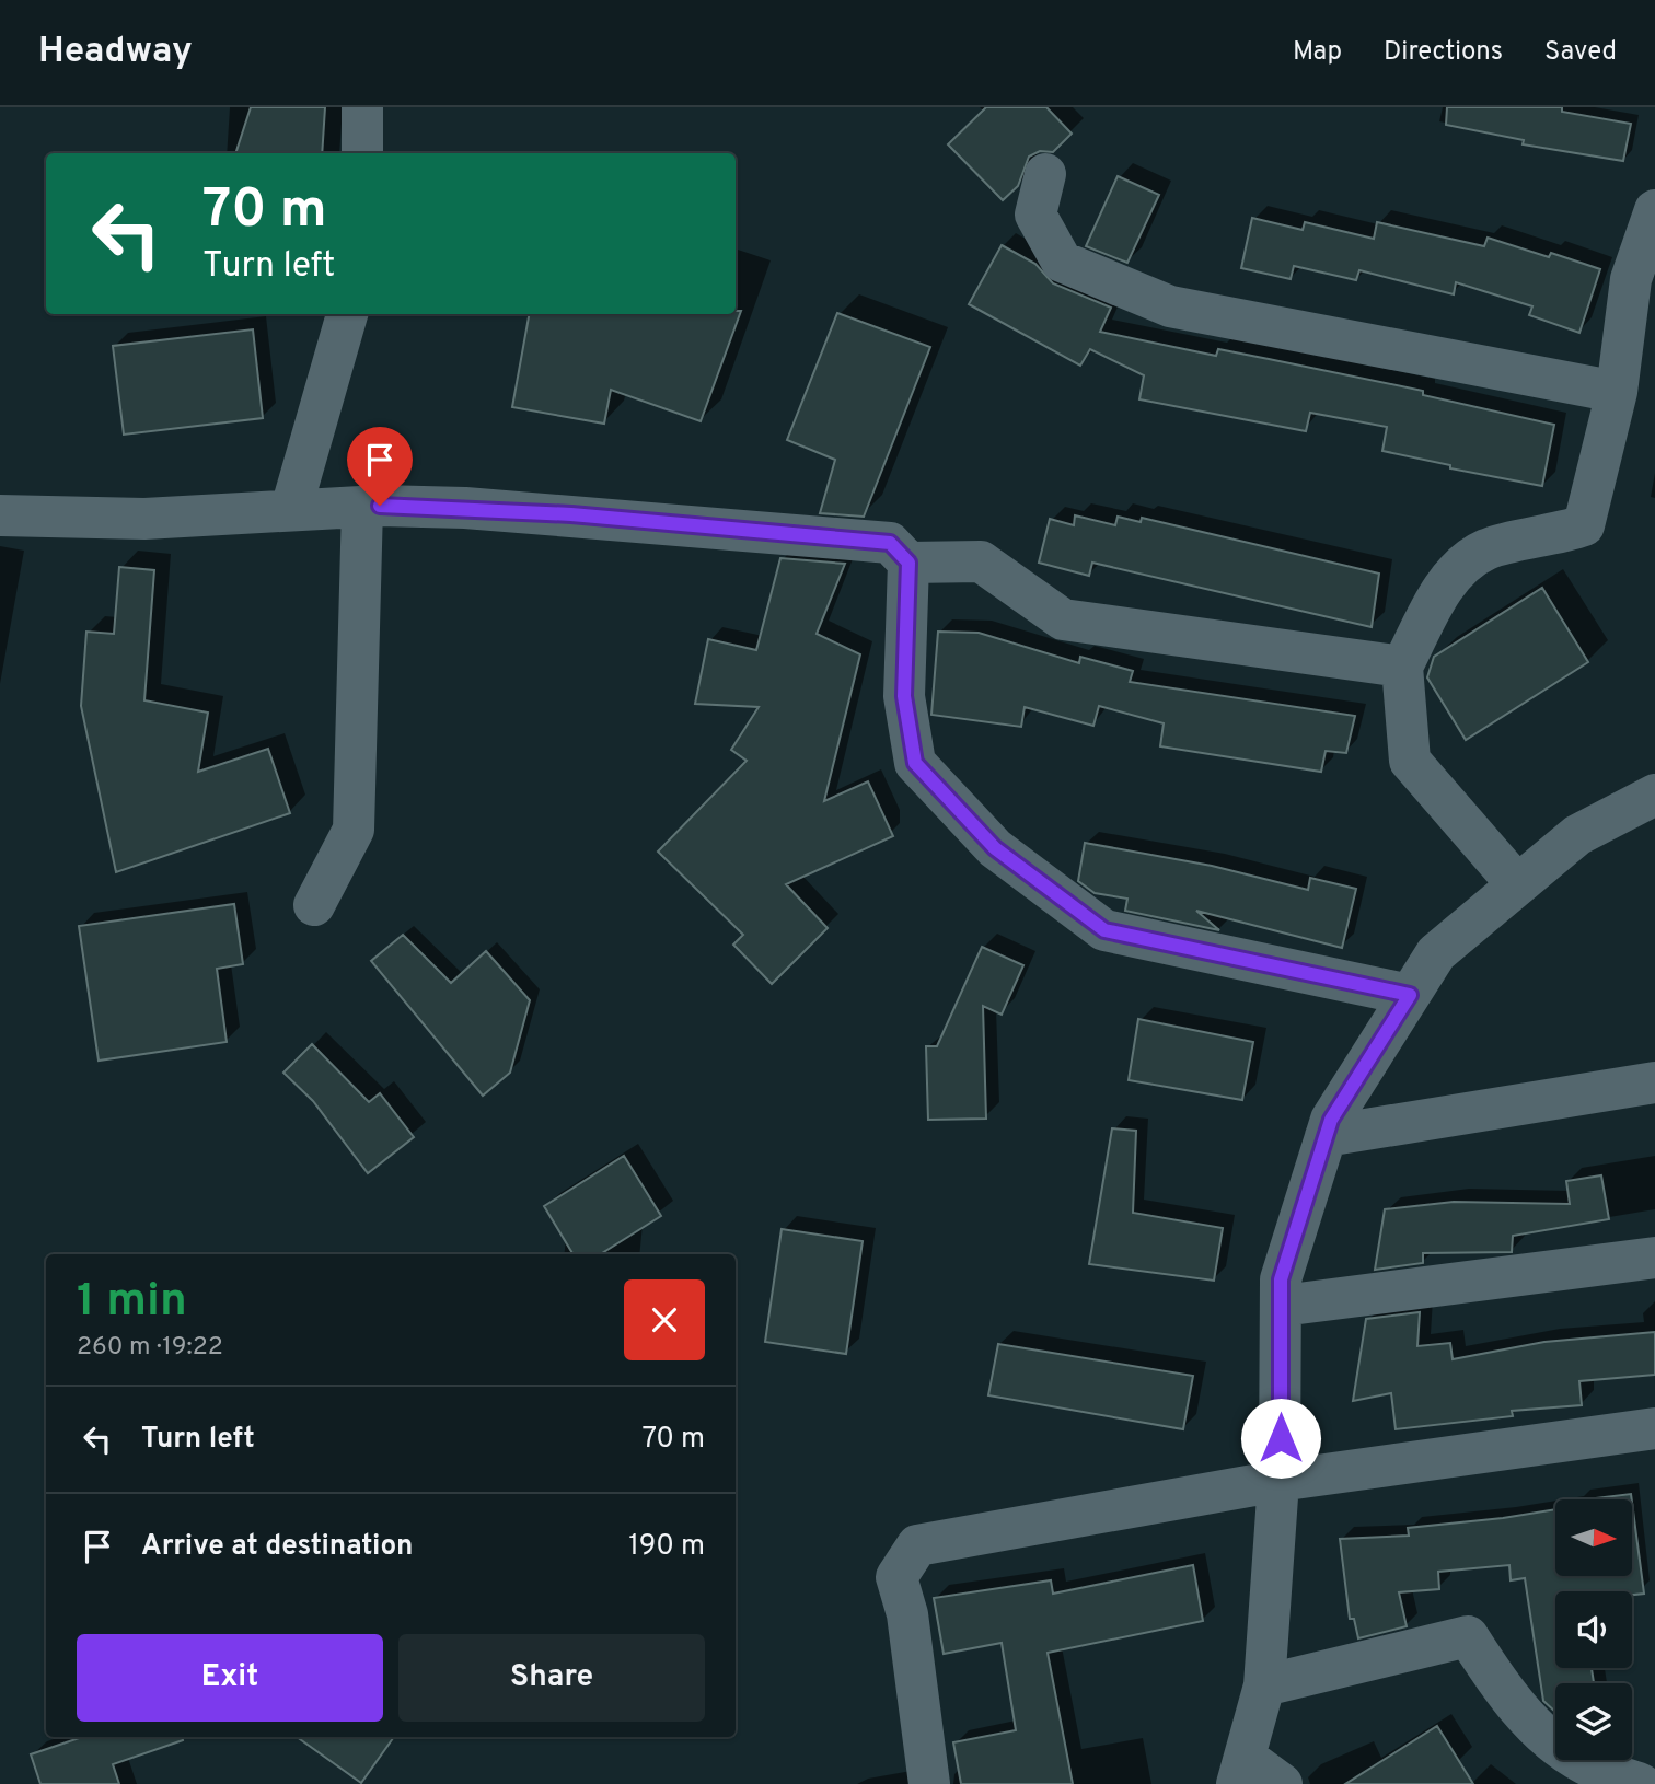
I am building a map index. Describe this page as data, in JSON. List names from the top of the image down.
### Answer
{
  "north": "right",
  "page": {
    "header": "Headway",
    "nav": ["Map", "Directions", "Saved"],
    "turn": ["70 m", "Turn left"],
    "heading": ["1 min", "260 m · 19:22"],
    "list": [
      {
        "name": "Turn left",
        "value": "70 m"
      },
      {
        "name": "Arrive at destination",
        "value": "190 m"
      }
    ],
    "buttons": ["Exit", "Share"]
  }
}
